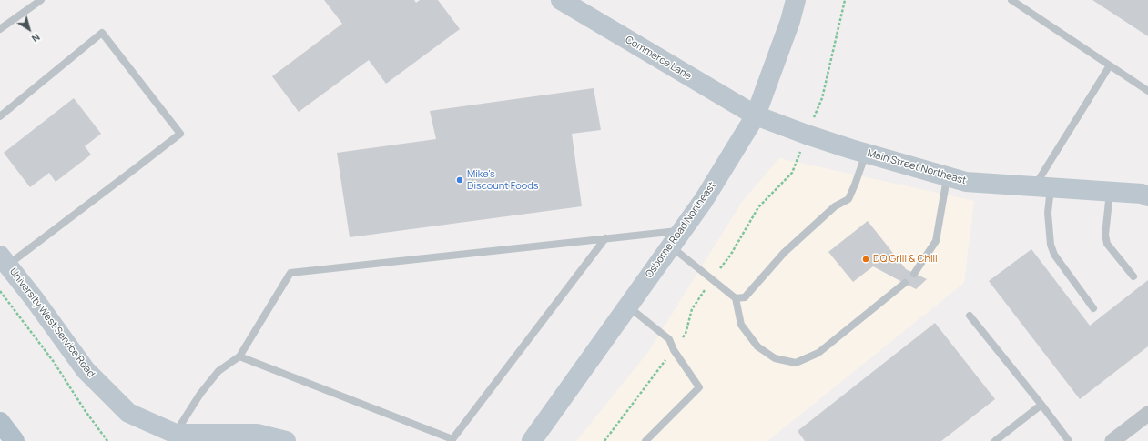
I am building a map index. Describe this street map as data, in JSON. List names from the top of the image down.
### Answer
{
  "streets": {
    "street": [
      "Commerce Lane",
      "Main Street Northeast",
      "Osborne Road Northeast",
      "University West Service Road"
    ]
  },
  "crossings": [
    ["Commerce Lane", "Main Street Northeast"],
    ["Commerce Lane", "Osborne Road Northeast"],
    ["Main Street Northeast", "Osborne Road Northeast"]
  ],
  "places": ["Mike's Discount Foods", "DQ Grill & Chill"],
  "north": "bottom right"
}
